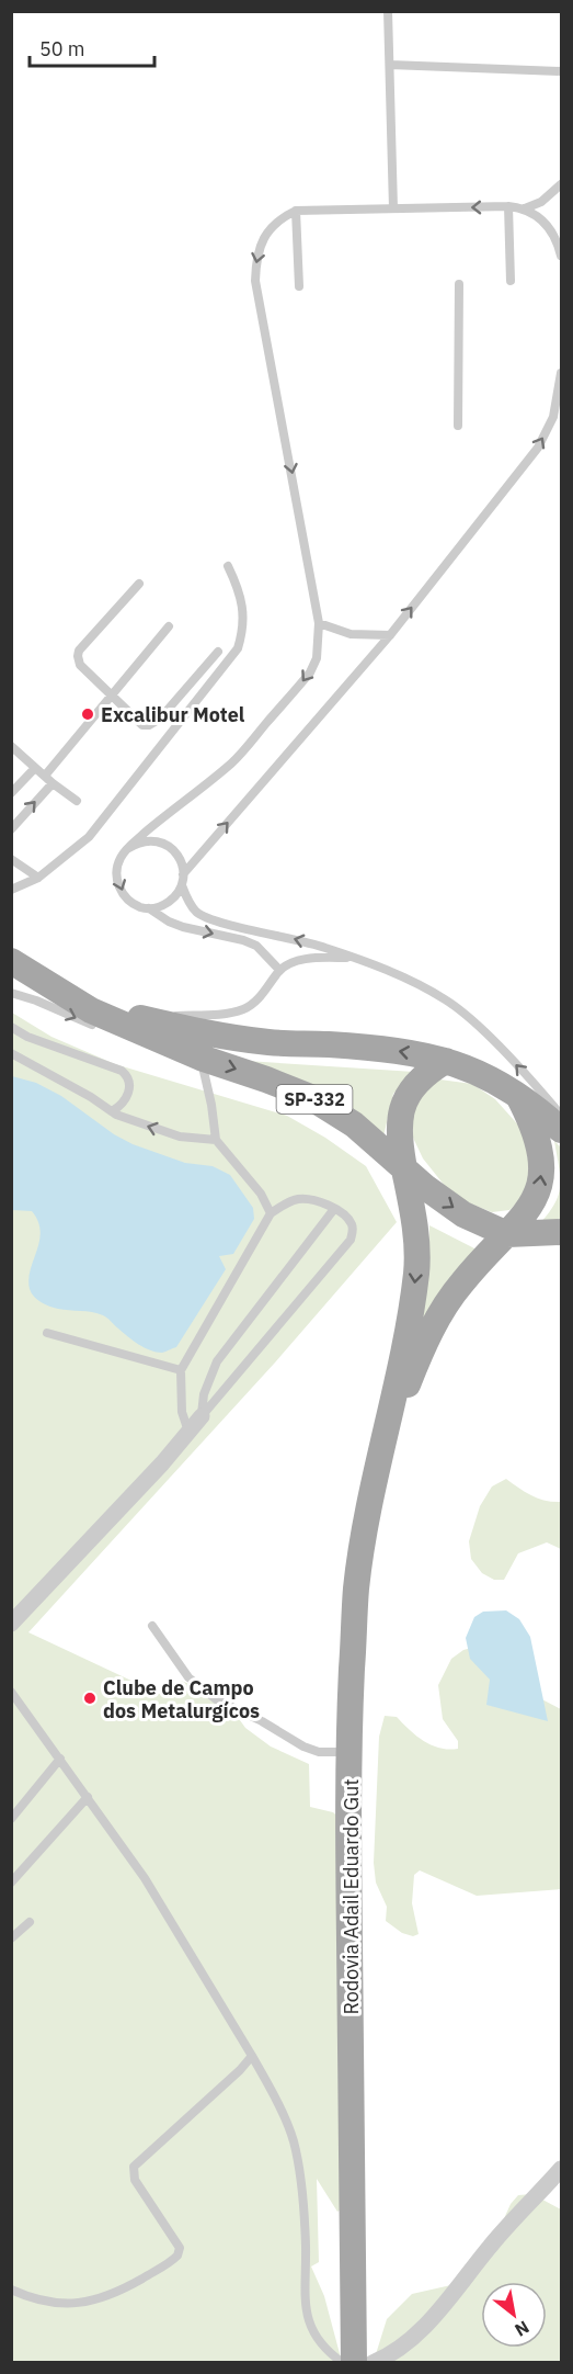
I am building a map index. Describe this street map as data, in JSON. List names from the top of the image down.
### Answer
{
  "streets": {
    "main road": ["SP-332", "Rodovia Adail Eduardo Gut"]
  },
  "crossings": [
    ["SP-332", "Rodovia Adail Eduardo Gut"]
  ],
  "places": ["Excalibur Motel", "Clube de Campo dos Metalurgícos"],
  "scale_bar": "50 m",
  "north": "bottom right"
}
